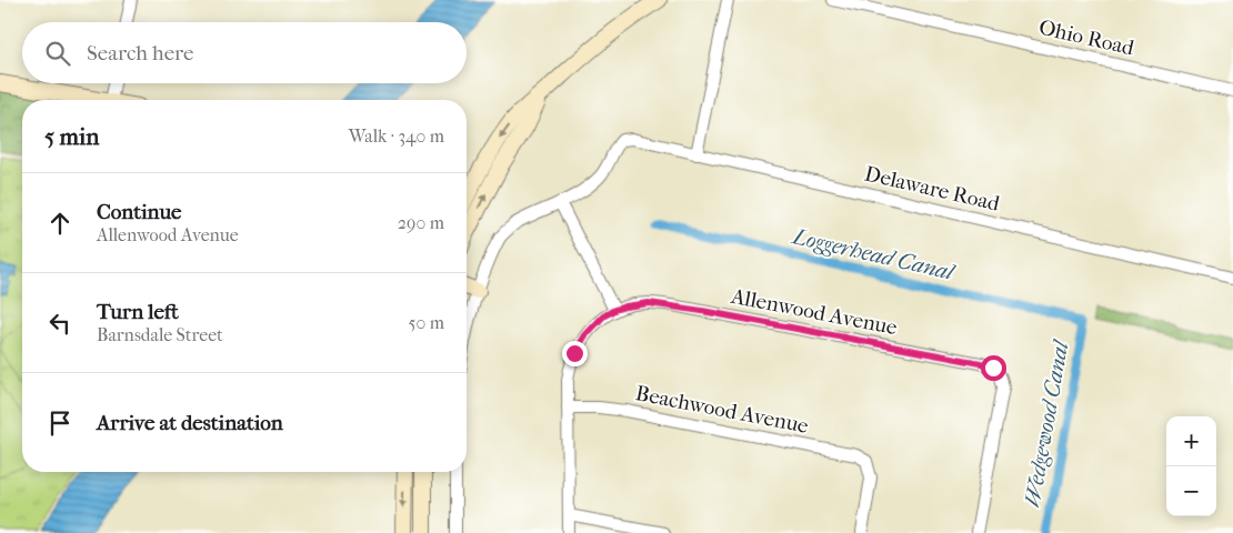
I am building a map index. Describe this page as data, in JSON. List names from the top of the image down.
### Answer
{
  "streets": {
    "street": [
      "Ohio Road",
      "Delaware Road",
      "Allenwood Avenue",
      "Beachwood Avenue"
    ]
  },
  "water": ["Loggerhead Canal", "Wedgewood Canal"],
  "page": {
    "search": "Search here",
    "heading": ["5 min", "Walk · 340 m"],
    "list": [
      ["Continue", "Allenwood Avenue", "290 m"],
      ["Turn left", "Barnsdale Street", "50 m"],
      "Arrive at destination"
    ],
    "map_buttons": ["+", "−"]
  }
}
